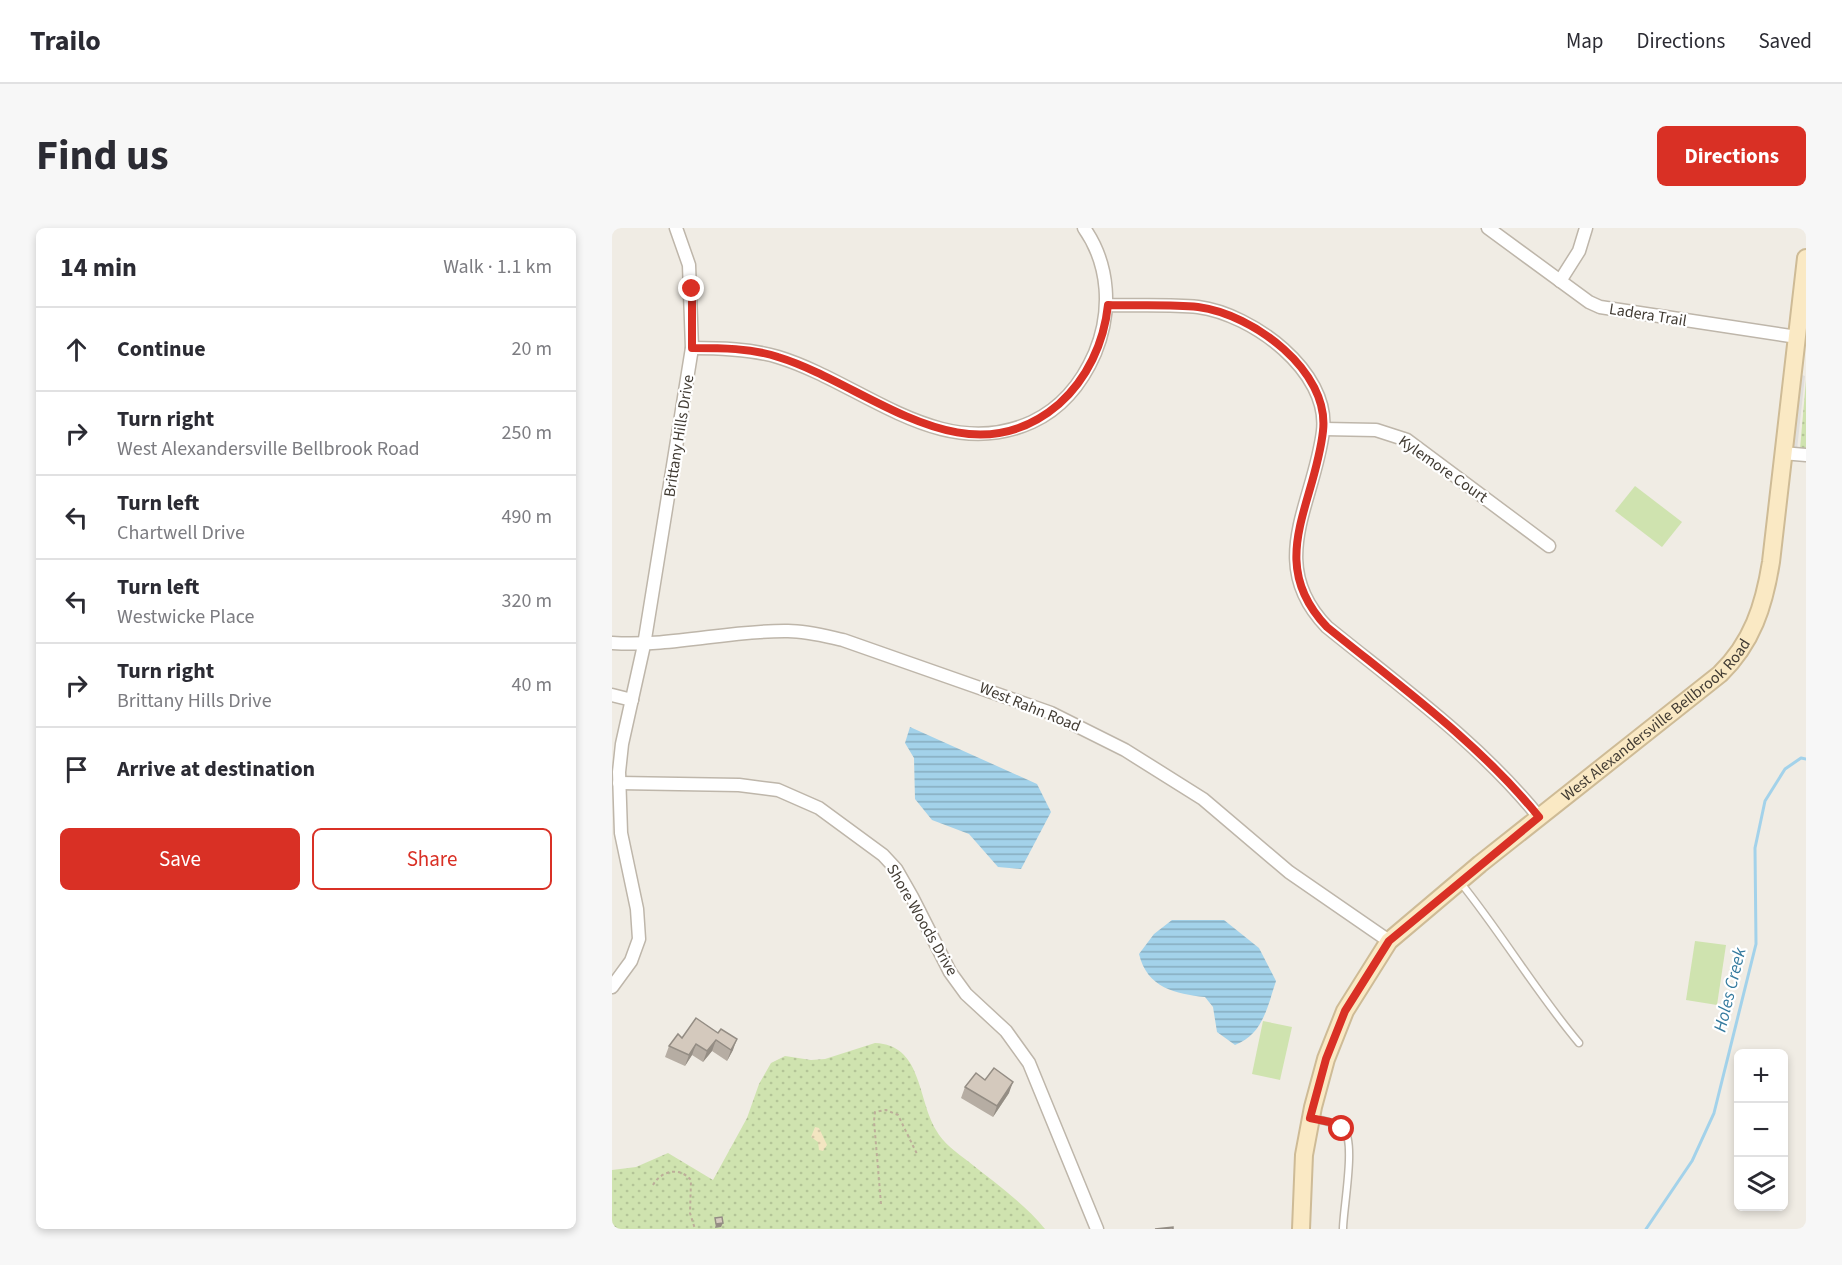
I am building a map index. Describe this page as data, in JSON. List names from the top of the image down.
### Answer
{
  "streets": {
    "main road": ["West Alexandersville Bellbrook Road"],
    "street": [
      "Ladera Trail",
      "Brittany Hills Drive",
      "Kylemore Court",
      "West Rahn Road",
      "Shore Woods Drive"
    ]
  },
  "crossings": [
    ["Ladera Trail", "West Alexandersville Bellbrook Road"],
    ["Brittany Hills Drive", "West Rahn Road"],
    ["Brittany Hills Drive", "Shore Woods Drive"],
    ["West Rahn Road", "West Alexandersville Bellbrook Road"]
  ],
  "water": ["Holes Creek"],
  "page": {
    "header": "Trailo",
    "nav": ["Map", "Directions", "Saved"],
    "title": "Find us",
    "buttons": [
      "Directions",
      ["Save", "Share"]
    ],
    "heading": ["14 min", "Walk · 1.1 km"],
    "list": [
      ["Continue", "20 m"],
      ["Turn right", "West Alexandersville Bellbrook Road", "250 m"],
      ["Turn left", "Chartwell Drive", "490 m"],
      ["Turn left", "Westwicke Place", "320 m"],
      ["Turn right", "Brittany Hills Drive", "40 m"],
      "Arrive at destination"
    ],
    "map_buttons": ["+", "−"]
  }
}
